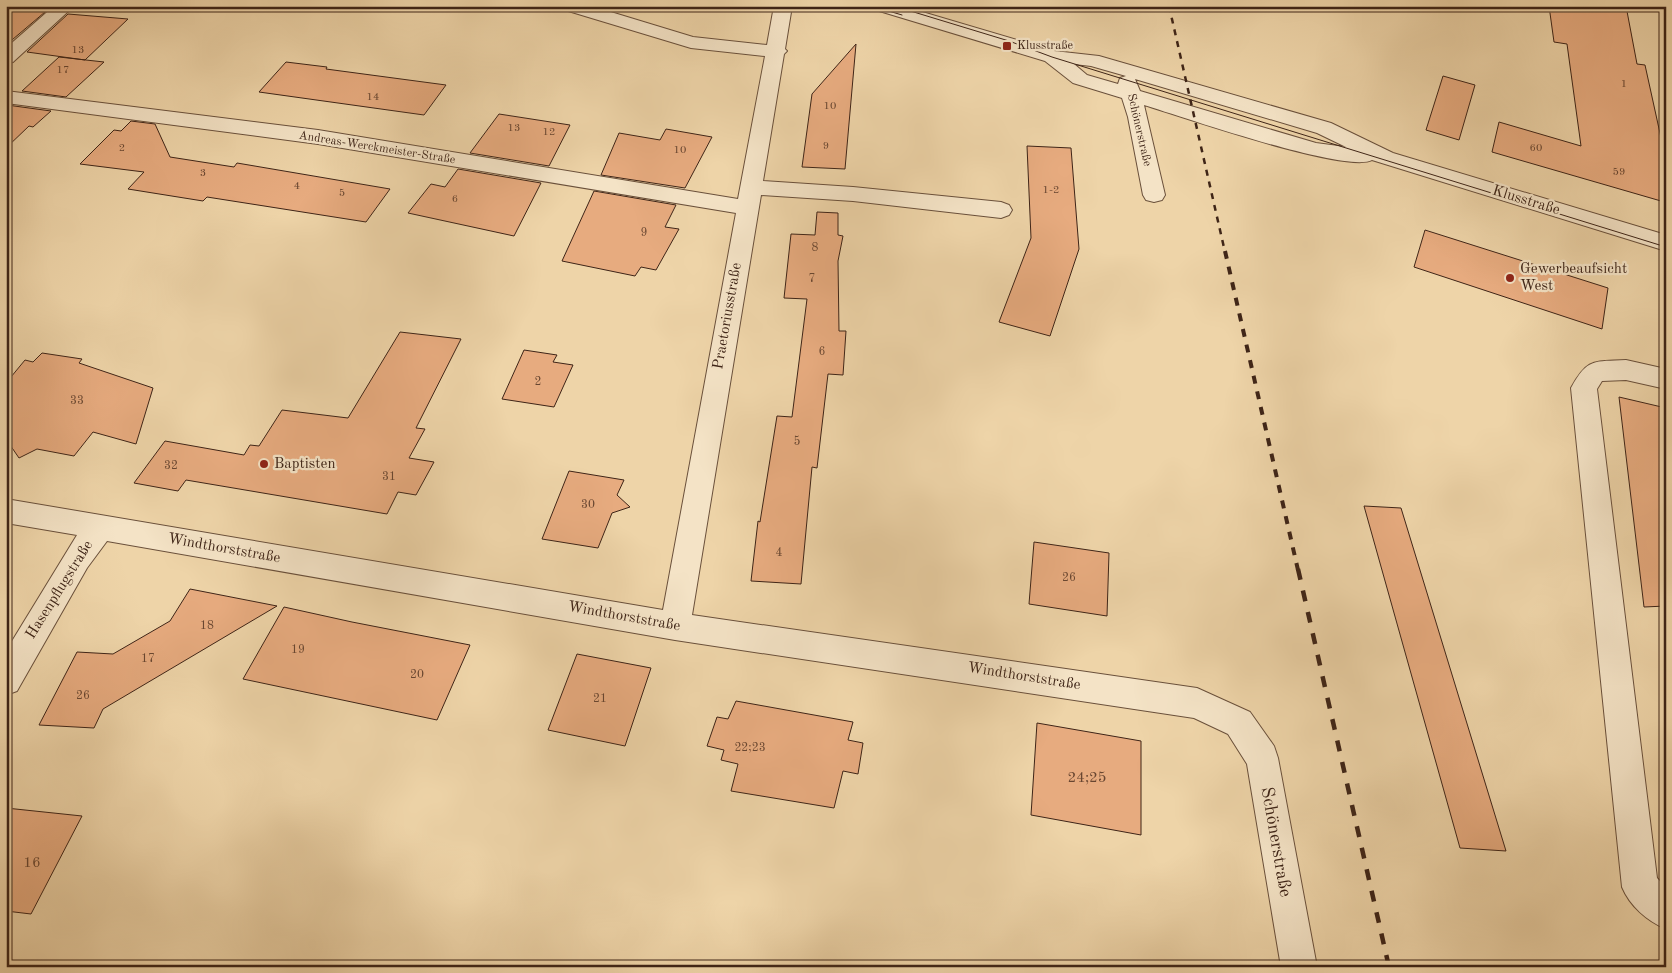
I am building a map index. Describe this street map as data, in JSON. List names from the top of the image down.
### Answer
{
  "streets": {
    "street": [
      "Schönerstraße",
      "Andreas-Werckmeister-Straße",
      "Klusstraße",
      "Praetoriusstraße",
      "Windthorststraße",
      "Hasenpflugstraße"
    ]
  },
  "crossings": [
    ["Schönerstraße", "Klusstraße"],
    ["Schönerstraße", "Windthorststraße"],
    ["Andreas-Werckmeister-Straße", "Praetoriusstraße"],
    ["Praetoriusstraße", "Windthorststraße"],
    ["Windthorststraße", "Hasenpflugstraße"]
  ],
  "places": {
    "transit": ["Klusstraße"],
    "other": ["Gewerbeaufsicht West", "Baptisten"]
  },
  "house_numbers": [
    "13",
    "17",
    "1",
    "14",
    "10",
    "13",
    "12",
    "9",
    "2",
    "60",
    "10",
    "59",
    "3",
    "4",
    "1-2",
    "5",
    "6",
    "9",
    "8",
    "7",
    "6",
    "2",
    "33",
    "5",
    "32",
    "31",
    "30",
    "4",
    "26",
    "18",
    "19",
    "17",
    "20",
    "26",
    "21",
    "22;23",
    "24;25",
    "16"
  ]
}
